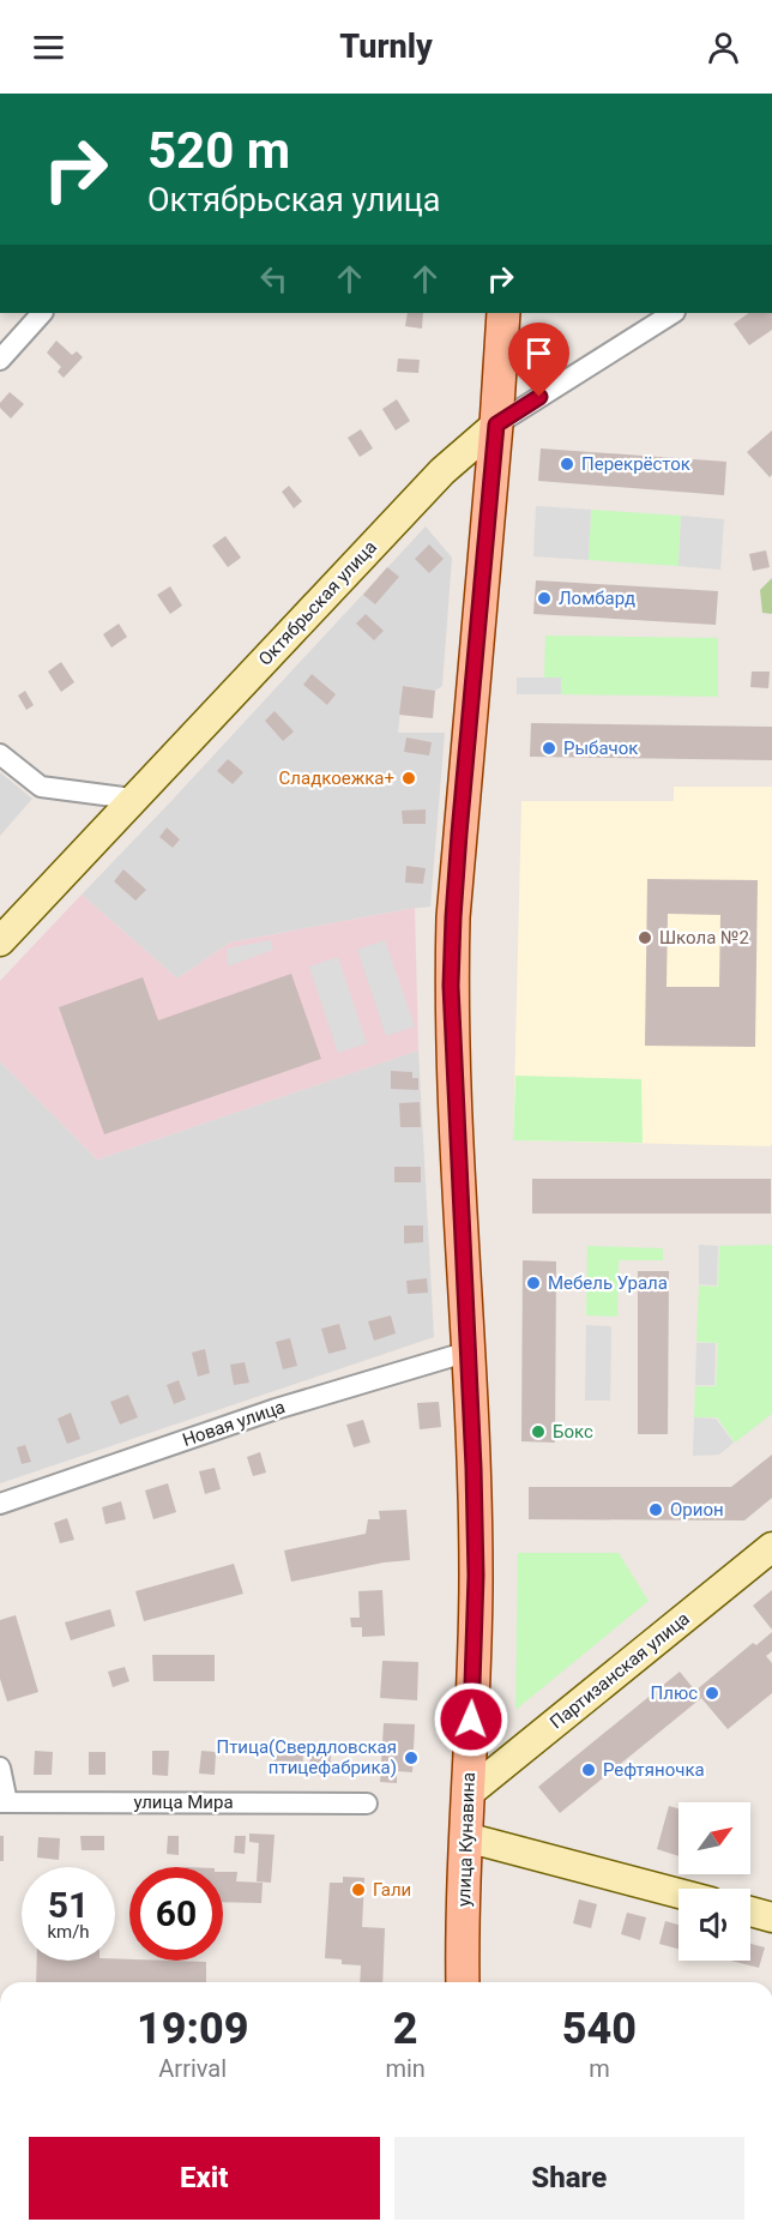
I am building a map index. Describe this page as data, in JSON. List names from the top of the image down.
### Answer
{
  "streets": {
    "main road": ["Октябрьская улица", "Партизанская улица", "улица Кунавина"],
    "street": ["Новая улица", "улица Мира"]
  },
  "crossings": [
    ["Октябрьская улица", "улица Кунавина"],
    ["Новая улица", "улица Кунавина"],
    ["Партизанская улица", "улица Кунавина"]
  ],
  "places": [
    "Перекрёсток",
    "Ломбард",
    "Рыбачок",
    "Сладкоежка+",
    "Школа №2",
    "Мебель Урала",
    "Бокс",
    "Орион",
    "Плюс",
    "Птица(Свердловская птицефабрика)",
    "Рефтяночка",
    "Гали"
  ],
  "north": "top right",
  "page": {
    "header": "Turnly",
    "turn": ["520 m", "Октябрьская улица"],
    "speed": "51 km/h",
    "limit": "60",
    "eta": [
      "19:09",
      "Arrival",
      "2",
      "min",
      "540",
      "m"
    ],
    "buttons": ["Exit", "Share"]
  }
}
